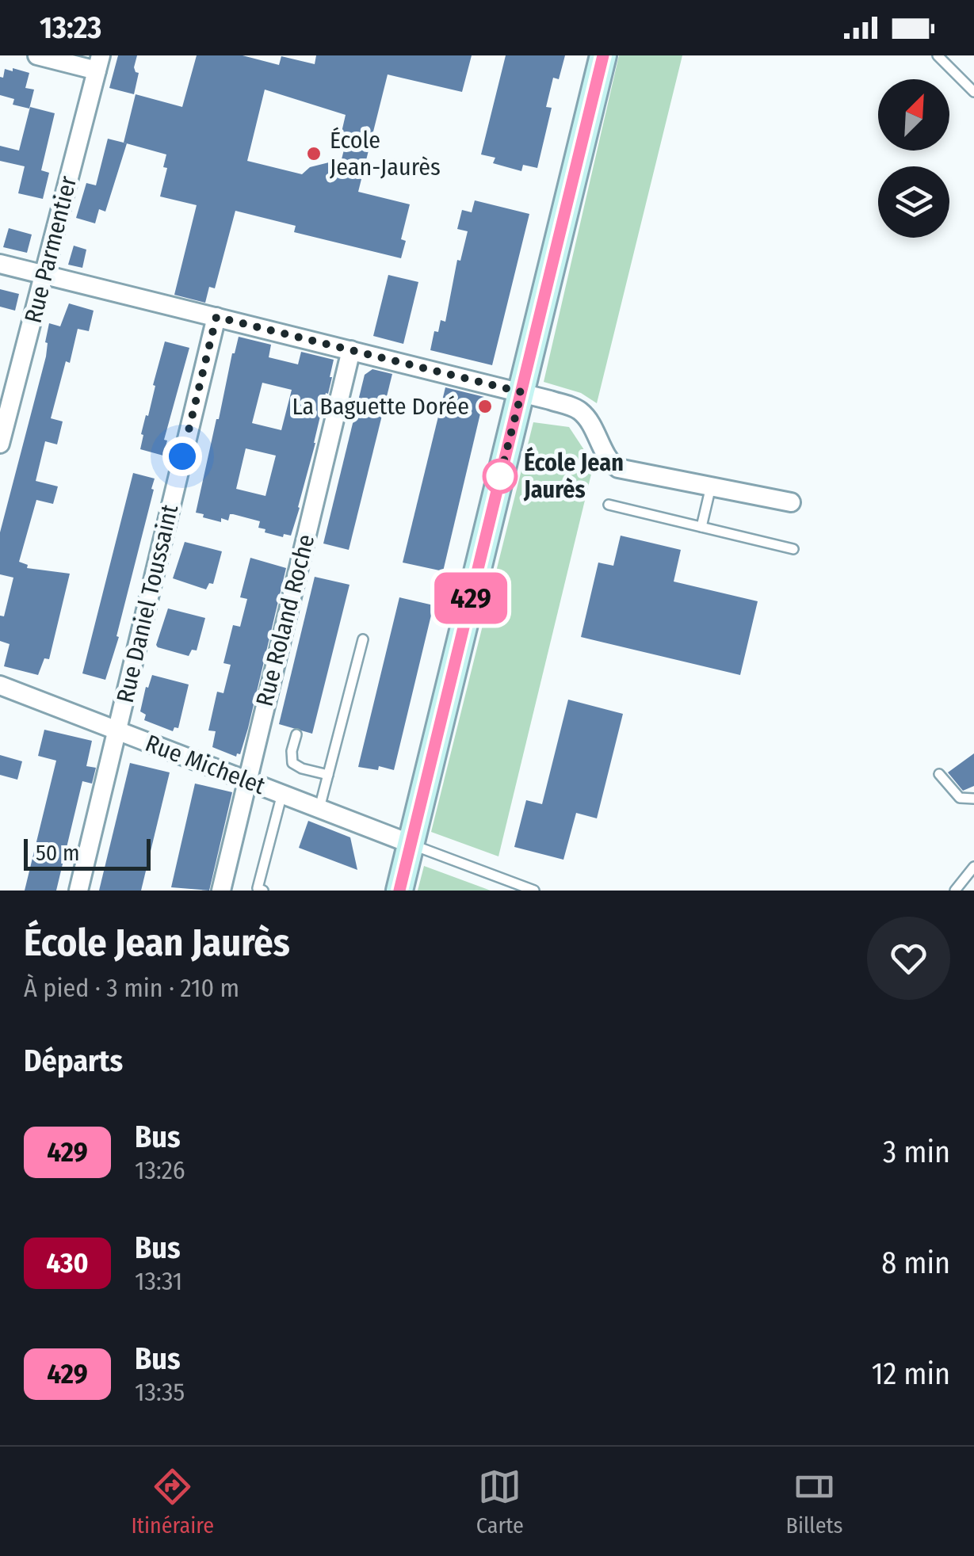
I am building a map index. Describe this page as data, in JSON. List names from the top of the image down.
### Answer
{
  "streets": {
    "street": [
      "Rue Parmentier",
      "Rue Daniel Toussaint",
      "Rue Roland Roche",
      "Rue Michelet"
    ]
  },
  "crossings": [
    ["Rue Daniel Toussaint", "Rue Michelet"],
    ["Rue Roland Roche", "Rue Michelet"]
  ],
  "places": ["École Jean-Jaurès", "La Baguette Dorée", "École Jean Jaurès"],
  "lines": ["bus line 429"],
  "scale_bar": "50 m",
  "north": "top right",
  "page": {
    "status": "13:23",
    "on_map": "429",
    "scale": "50 m",
    "heading": [
      ["École Jean Jaurès", "À pied · 3 min · 210 m"],
      "Départs"
    ],
    "list": [
      {
        "mark": "429",
        "name": "Bus",
        "note": "13:26",
        "value": "3 min"
      },
      {
        "mark": "430",
        "name": "Bus",
        "note": "13:31",
        "value": "8 min"
      },
      {
        "mark": "429",
        "name": "Bus",
        "note": "13:35",
        "value": "12 min"
      }
    ],
    "tabs": ["Itinéraire", "Carte", "Billets"]
  }
}
